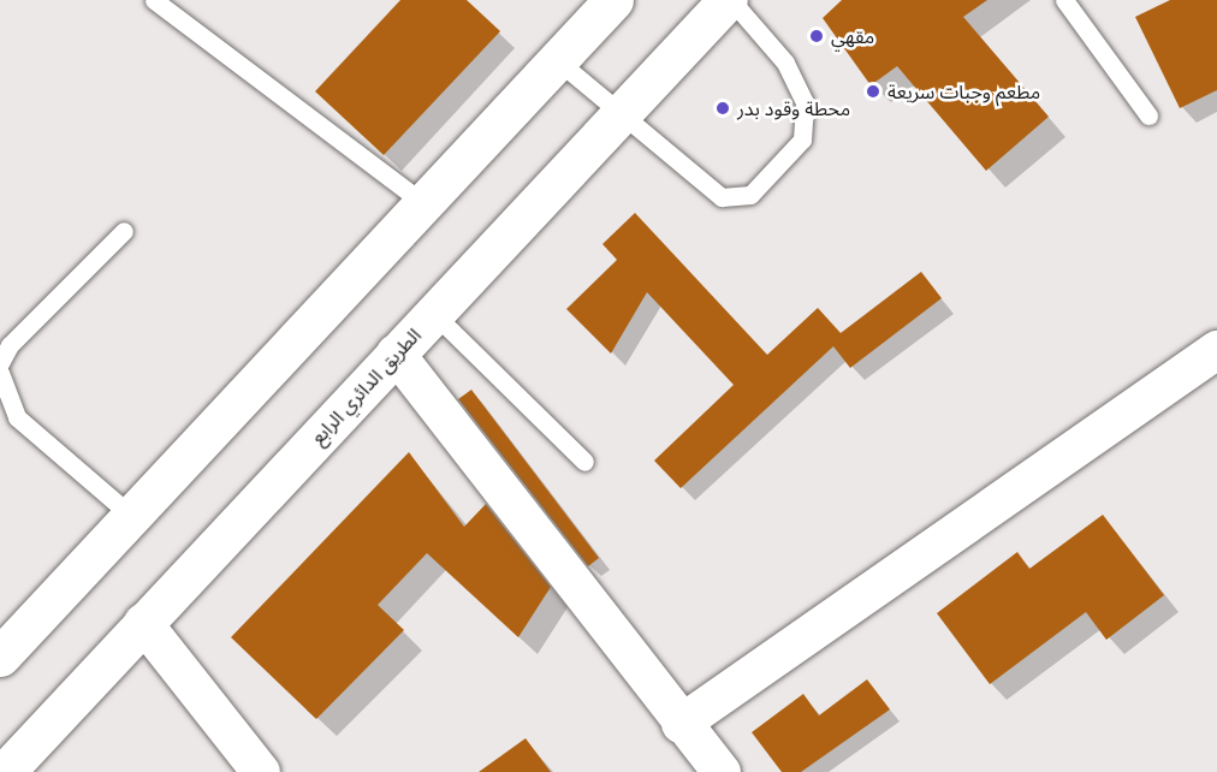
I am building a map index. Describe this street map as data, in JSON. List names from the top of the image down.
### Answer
{
  "streets": {
    "main road": ["الطريق الدائري الرابع"]
  },
  "places": ["مقهي", "مطعم وجبات سريعة", "محطة وقود بدر"]
}
